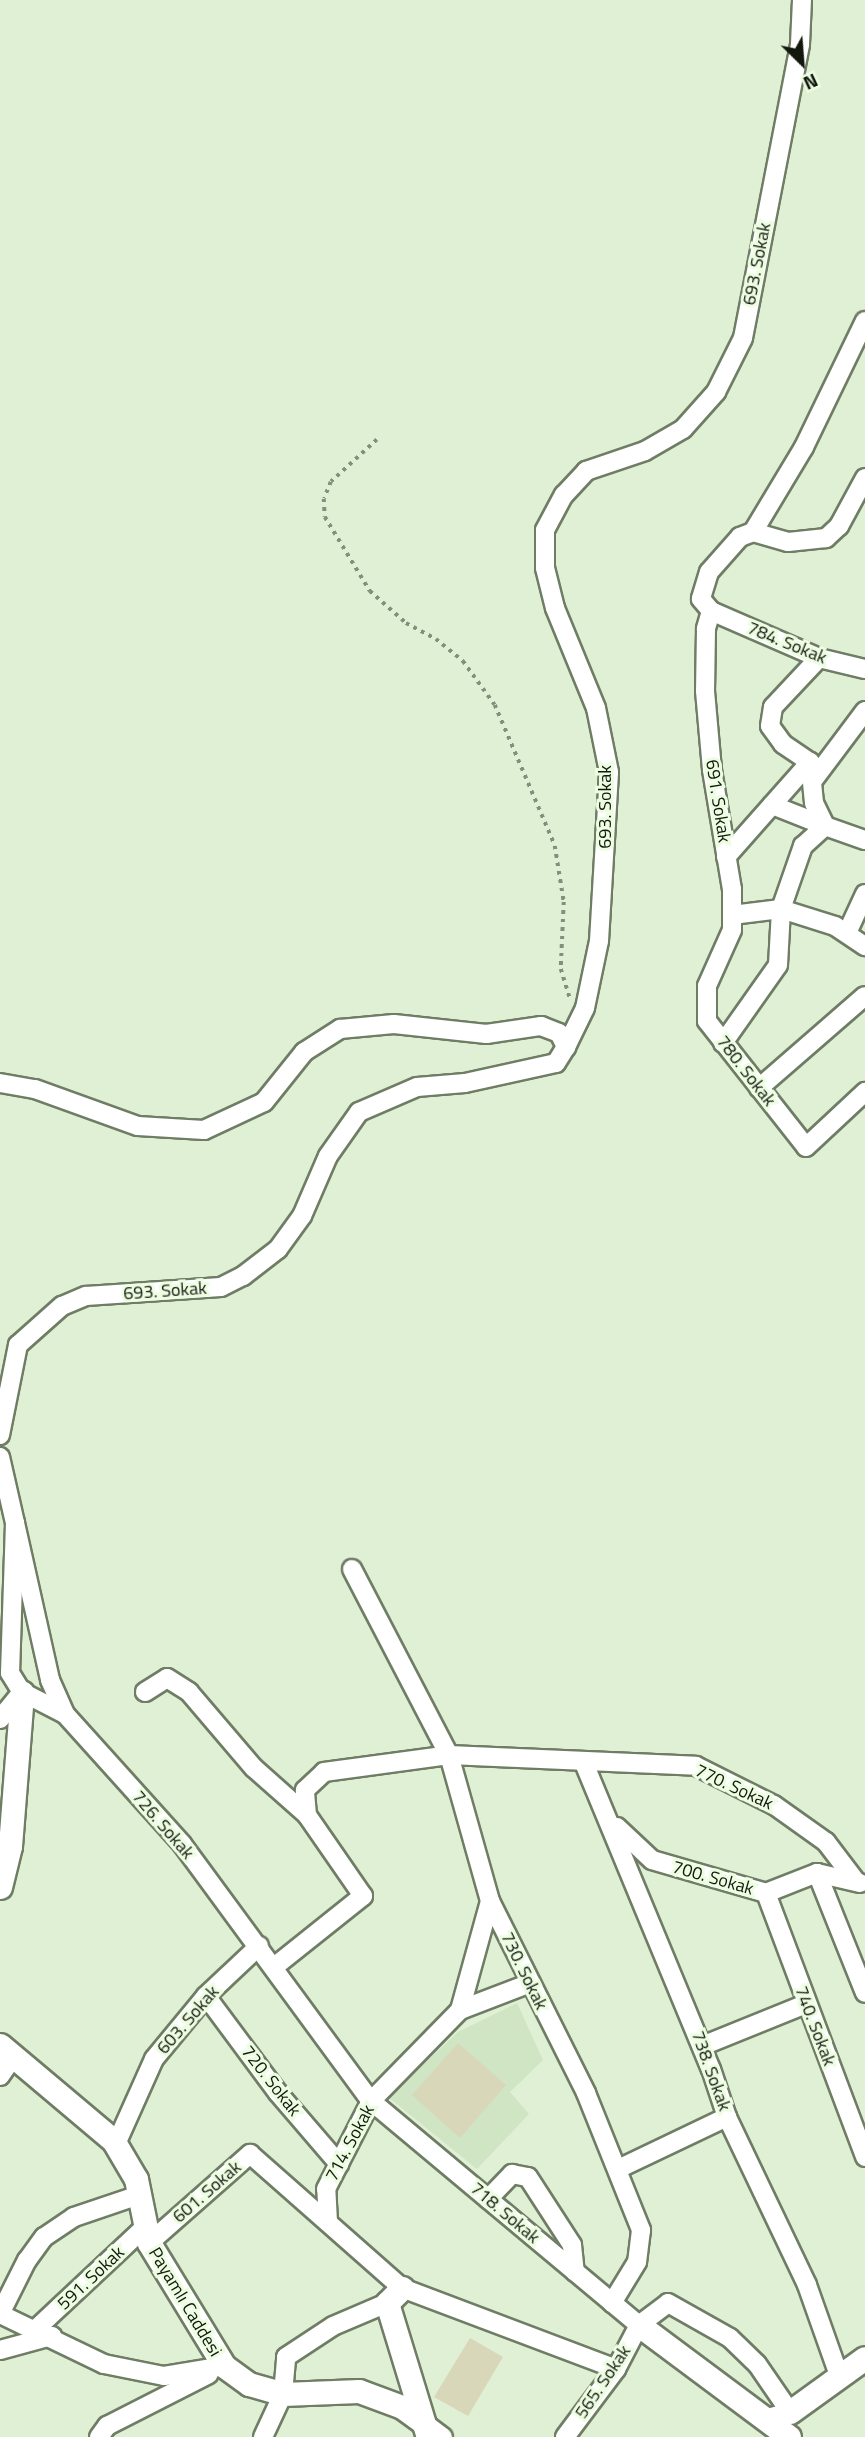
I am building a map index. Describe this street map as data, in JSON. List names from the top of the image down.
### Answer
{
  "streets": {
    "main road": ["Payamlı Caddesi"],
    "street": [
      "693. Sokak",
      "784. Sokak",
      "691. Sokak",
      "780. Sokak",
      "770. Sokak",
      "726. Sokak",
      "700. Sokak",
      "730. Sokak",
      "603. Sokak",
      "740. Sokak",
      "738. Sokak",
      "720. Sokak",
      "714. Sokak",
      "601. Sokak",
      "718. Sokak",
      "591. Sokak",
      "565. Sokak"
    ]
  },
  "crossings": [
    ["784. Sokak", "691. Sokak"],
    ["691. Sokak", "780. Sokak"],
    ["770. Sokak", "738. Sokak"],
    ["726. Sokak", "603. Sokak"],
    ["726. Sokak", "714. Sokak"],
    ["726. Sokak", "718. Sokak"],
    ["700. Sokak", "740. Sokak"],
    ["700. Sokak", "738. Sokak"],
    ["730. Sokak", "714. Sokak"],
    ["730. Sokak", "718. Sokak"],
    ["603. Sokak", "720. Sokak"],
    ["603. Sokak", "Payamlı Caddesi"],
    ["720. Sokak", "714. Sokak"],
    ["714. Sokak", "601. Sokak"],
    ["714. Sokak", "718. Sokak"],
    ["601. Sokak", "591. Sokak"],
    ["601. Sokak", "Payamlı Caddesi"],
    ["718. Sokak", "565. Sokak"],
    ["591. Sokak", "Payamlı Caddesi"]
  ],
  "north": "bottom right"
}
